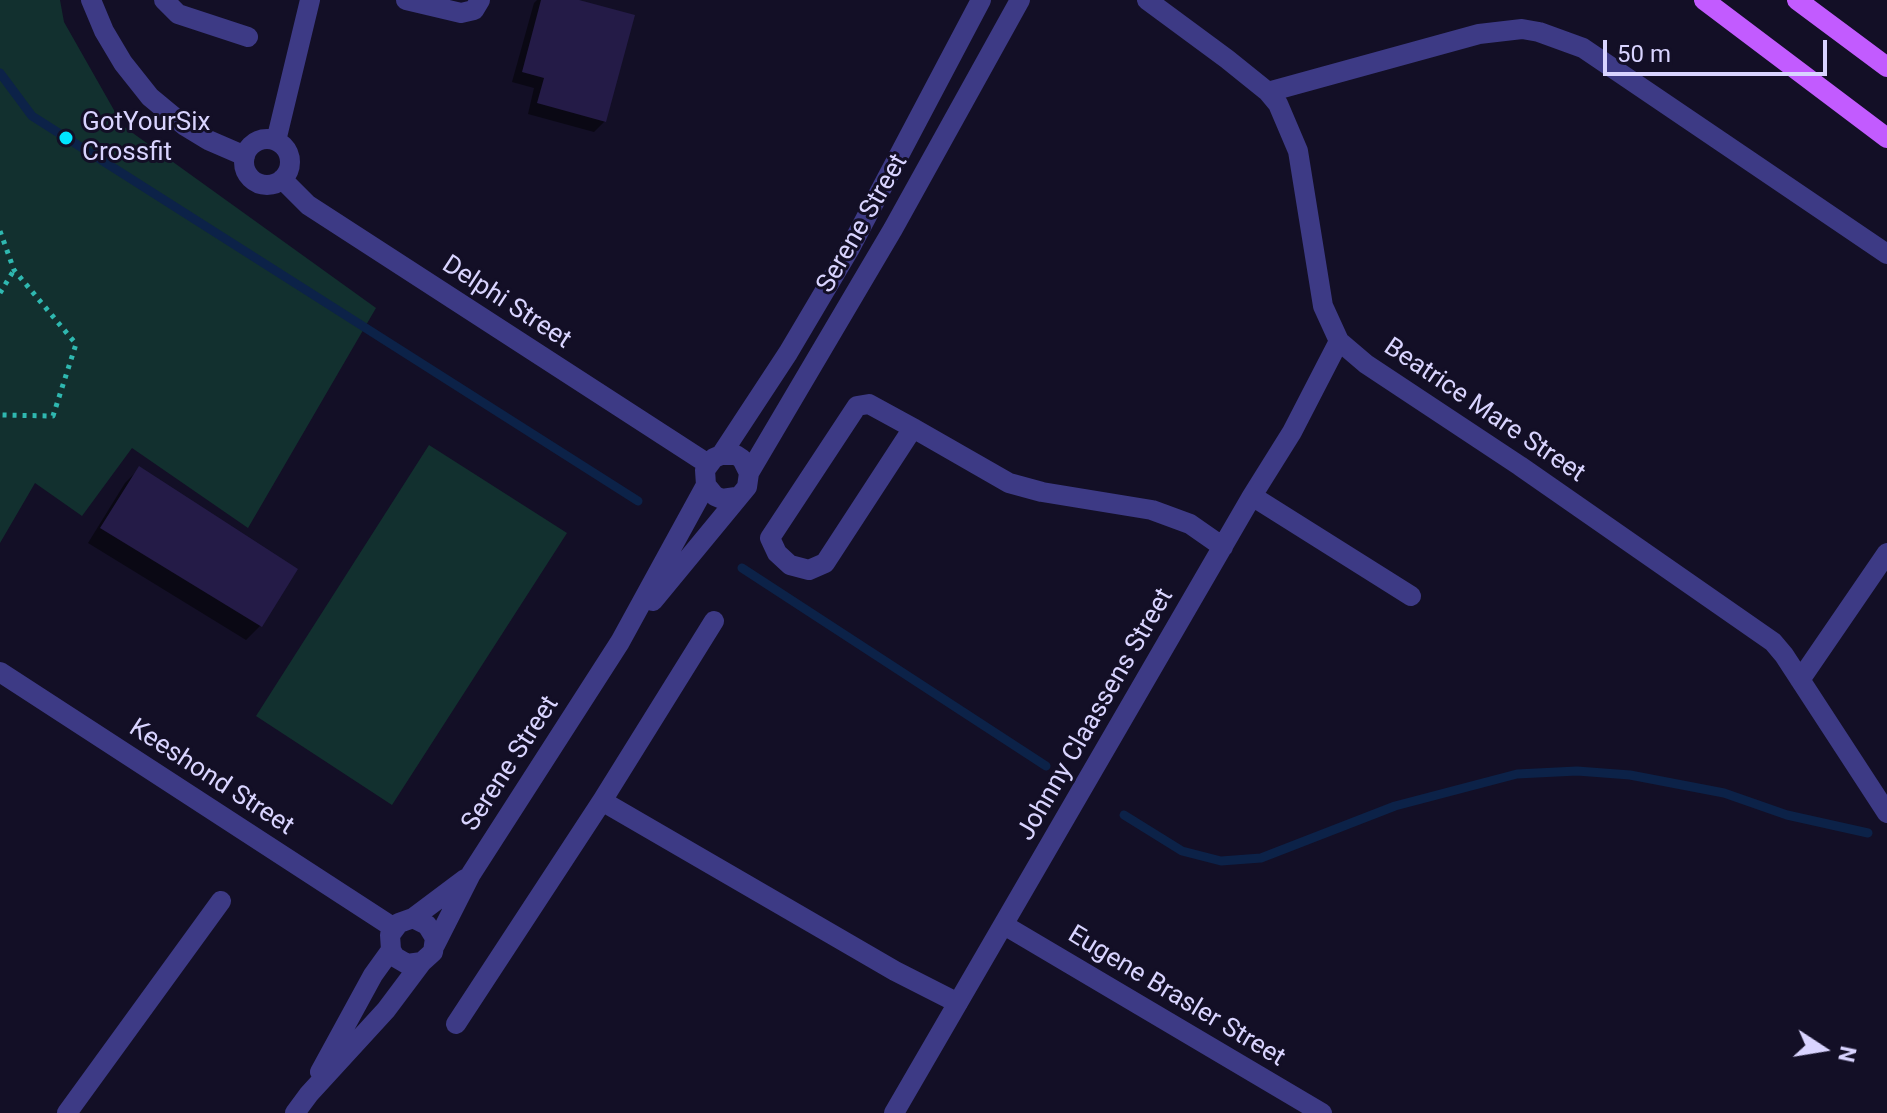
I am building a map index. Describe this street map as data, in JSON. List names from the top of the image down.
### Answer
{
  "streets": {
    "street": [
      "Serene Street",
      "Delphi Street",
      "Beatrice Mare Street",
      "Johnny Claassens Street",
      "Keeshond Street",
      "Eugene Brasler Street"
    ]
  },
  "crossings": [
    ["Serene Street", "Delphi Street"],
    ["Serene Street", "Keeshond Street"],
    ["Beatrice Mare Street", "Johnny Claassens Street"],
    ["Johnny Claassens Street", "Eugene Brasler Street"]
  ],
  "places": ["GotYourSix Crossfit"],
  "scale_bar": "50 m",
  "north": "right"
}
